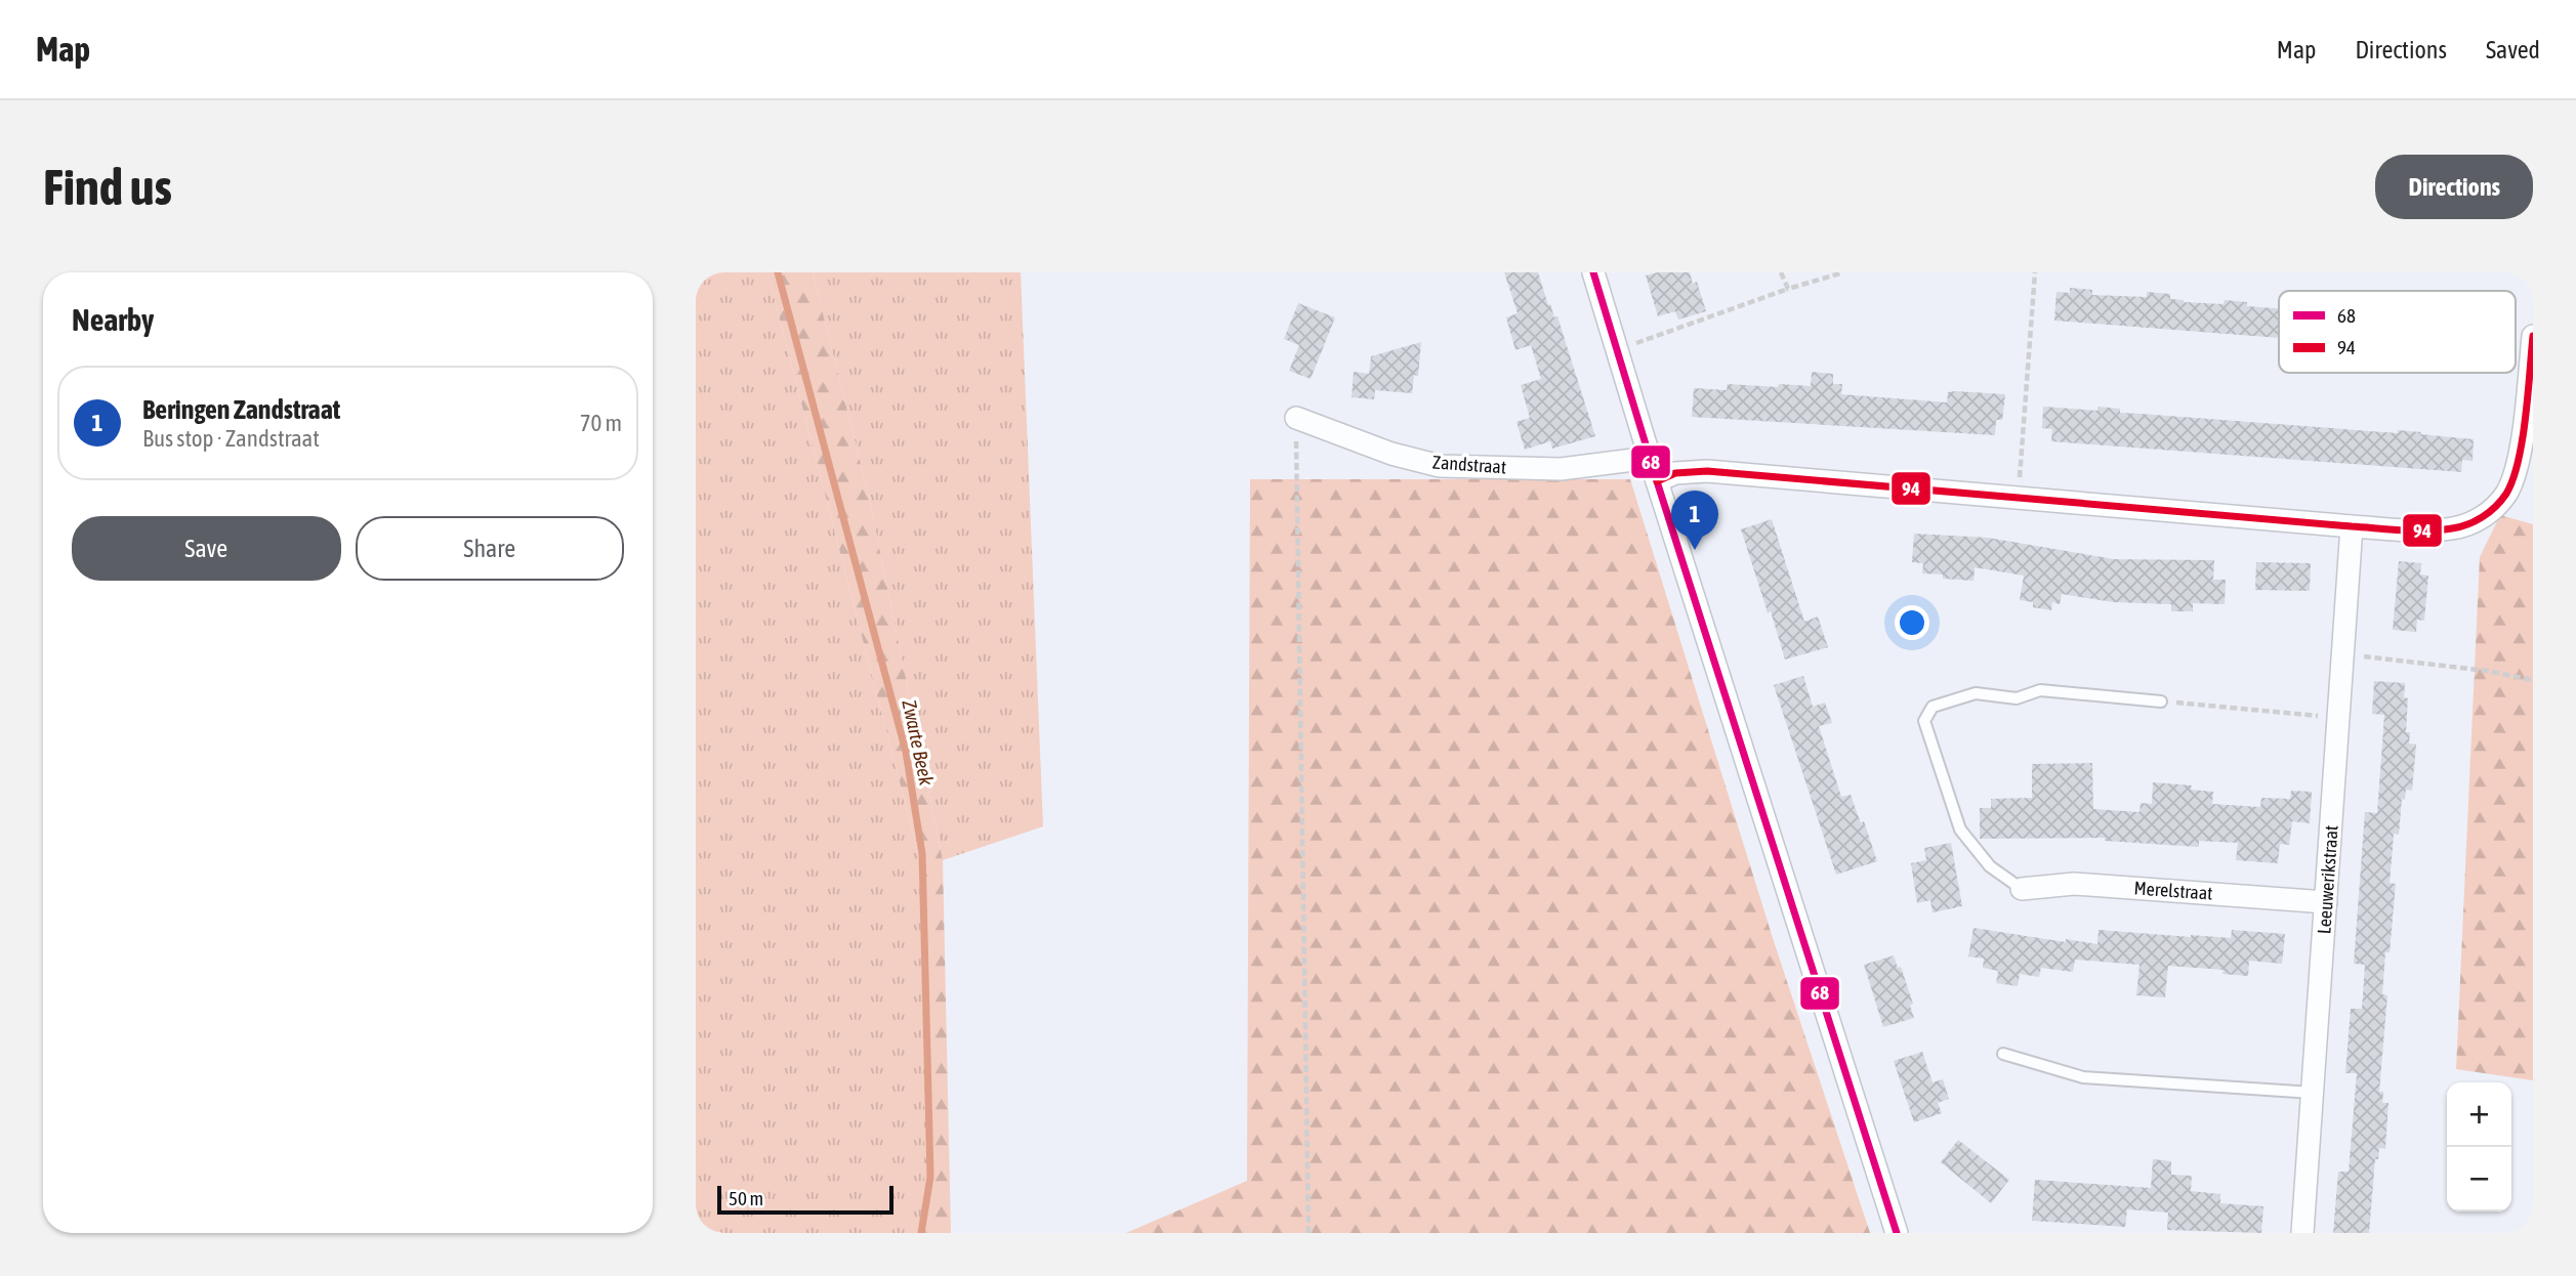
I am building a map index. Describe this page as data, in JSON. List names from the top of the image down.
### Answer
{
  "streets": {
    "street": ["Zandstraat", "Leeuwerikstraat", "Merelstraat"]
  },
  "crossings": [
    ["Leeuwerikstraat", "Merelstraat"]
  ],
  "water": ["Zwarte Beek"],
  "lines": ["transit line 68", "transit line 94"],
  "legend": ["68", "94"],
  "scale_bar": "50 m",
  "page": {
    "header": "Map",
    "nav": ["Map", "Directions", "Saved"],
    "buttons": [
      "Directions",
      ["Save", "Share"]
    ],
    "title": "Find us",
    "heading": "Nearby",
    "list": [
      {
        "mark": "1",
        "name": "Beringen Zandstraat",
        "note": "Bus stop · Zandstraat",
        "value": "70 m"
      }
    ],
    "pins": "1",
    "map_buttons": ["+", "−"],
    "scale": "50 m"
  }
}
